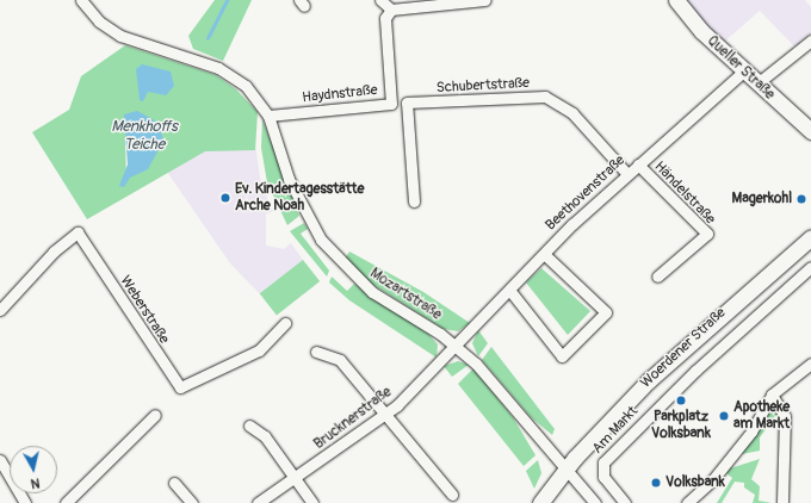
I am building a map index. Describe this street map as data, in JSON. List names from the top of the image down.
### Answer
{
  "streets": {
    "main road": ["Queller Straße", "Woerdener Straße"],
    "street": [
      "Schubertstraße",
      "Haydnstraße",
      "Beethovenstraße",
      "Händelstraße",
      "Mozartstraße",
      "Weberstraße",
      "Brucknerstraße",
      "Am Markt"
    ]
  },
  "crossings": [
    ["Queller Straße", "Beethovenstraße"],
    ["Schubertstraße", "Beethovenstraße"],
    ["Haydnstraße", "Mozartstraße"],
    ["Beethovenstraße", "Händelstraße"],
    ["Beethovenstraße", "Mozartstraße"],
    ["Beethovenstraße", "Brucknerstraße"],
    ["Mozartstraße", "Woerdener Straße"],
    ["Mozartstraße", "Brucknerstraße"]
  ],
  "water": ["Menkhoffs Teiche"],
  "places": [
    "Ev. Kindertagesstätte Arche Noah",
    "Magerkohl",
    "Parkplatz Volksbank",
    "Apotheke am Markt",
    "Volksbank"
  ],
  "north": "bottom"
}
